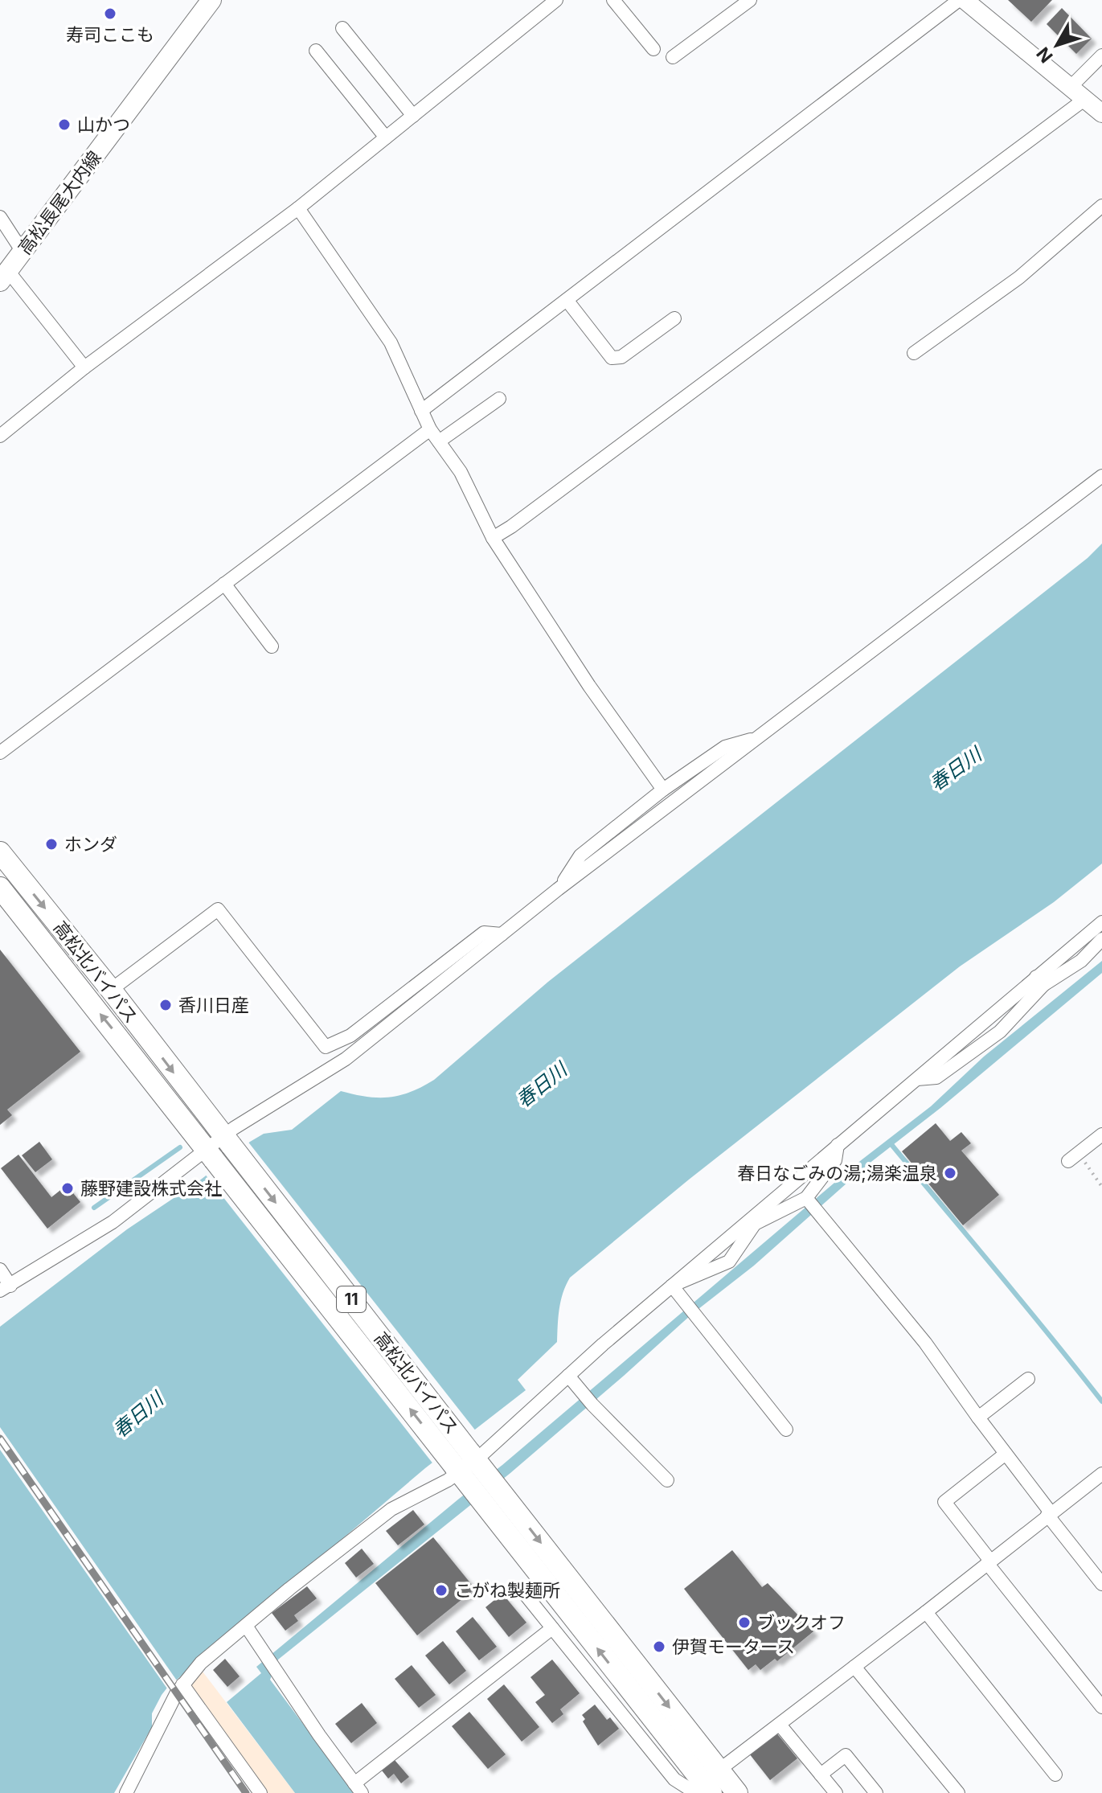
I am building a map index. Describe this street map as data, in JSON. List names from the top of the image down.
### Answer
{
  "streets": {
    "highway": ["高松北バイパス", "11"],
    "main road": ["高松長尾大内線"]
  },
  "water": ["春日川"],
  "places": [
    "寿司ここも",
    "山かつ",
    "ホンダ",
    "香川日産",
    "春日なごみの湯;湯楽温泉",
    "藤野建設株式会社",
    "こがね製麺所",
    "ブックオフ",
    "伊賀モータース"
  ],
  "north": "bottom left"
}
